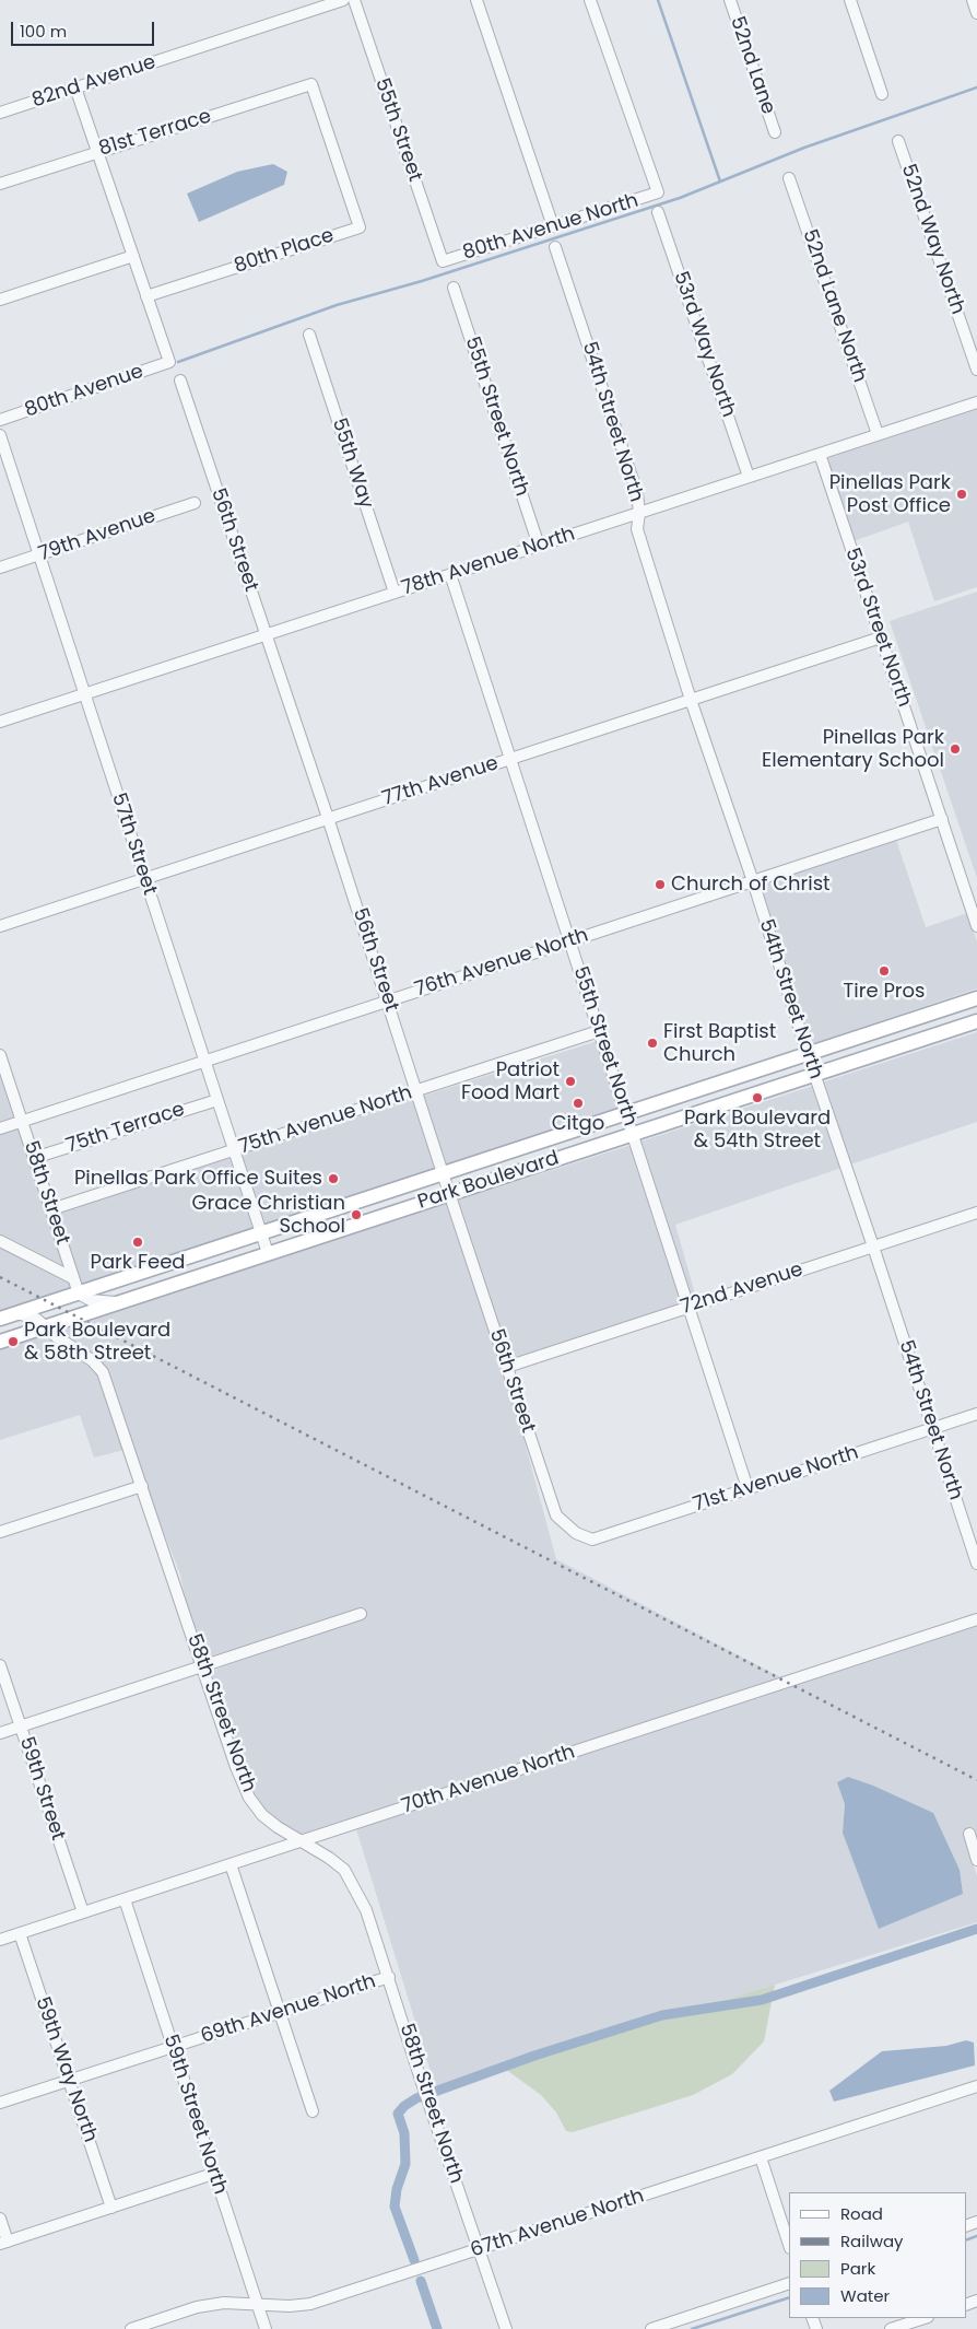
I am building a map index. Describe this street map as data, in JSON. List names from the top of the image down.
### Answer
{
  "streets": {
    "main road": ["Park Boulevard"],
    "street": [
      "52nd Lane",
      "82nd Avenue",
      "55th Street",
      "81st Terrace",
      "80th Avenue North",
      "52nd Way North",
      "80th Place",
      "52nd Lane North",
      "53rd Way North",
      "80th Avenue",
      "55th Street North",
      "54th Street North",
      "55th Way",
      "79th Avenue",
      "56th Street",
      "78th Avenue North",
      "53rd Street North",
      "77th Avenue",
      "57th Street",
      "76th Avenue North",
      "75th Avenue North",
      "75th Terrace",
      "58th Street",
      "72nd Avenue",
      "71st Avenue North",
      "58th Street North",
      "70th Avenue North",
      "59th Street",
      "69th Avenue North",
      "59th Way North",
      "59th Street North",
      "67th Avenue North"
    ]
  },
  "crossings": [
    ["55th Street", "80th Avenue North"],
    ["81st Terrace", "80th Place"],
    ["80th Place", "80th Avenue"],
    ["52nd Lane North", "78th Avenue North"],
    ["53rd Way North", "78th Avenue North"],
    ["55th Street North", "78th Avenue North"],
    ["55th Street North", "77th Avenue"],
    ["55th Street North", "76th Avenue North"],
    ["55th Street North", "75th Avenue North"],
    ["55th Street North", "Park Boulevard"],
    ["55th Street North", "72nd Avenue"],
    ["55th Street North", "71st Avenue North"],
    ["54th Street North", "78th Avenue North"],
    ["54th Street North", "77th Avenue"],
    ["54th Street North", "76th Avenue North"],
    ["54th Street North", "Park Boulevard"],
    ["54th Street North", "72nd Avenue"],
    ["54th Street North", "71st Avenue North"],
    ["55th Way", "78th Avenue North"],
    ["79th Avenue", "57th Street"],
    ["56th Street", "78th Avenue North"],
    ["56th Street", "77th Avenue"],
    ["56th Street", "76th Avenue North"],
    ["56th Street", "75th Avenue North"],
    ["56th Street", "Park Boulevard"],
    ["56th Street", "72nd Avenue"],
    ["56th Street", "71st Avenue North"],
    ["78th Avenue North", "53rd Street North"],
    ["78th Avenue North", "57th Street"],
    ["53rd Street North", "77th Avenue"],
    ["53rd Street North", "76th Avenue North"],
    ["77th Avenue", "57th Street"],
    ["57th Street", "76th Avenue North"],
    ["57th Street", "75th Avenue North"],
    ["57th Street", "75th Terrace"],
    ["57th Street", "Park Boulevard"],
    ["76th Avenue North", "58th Street"],
    ["75th Avenue North", "58th Street"],
    ["75th Terrace", "58th Street"],
    ["Park Boulevard", "58th Street"],
    ["Park Boulevard", "58th Street North"],
    ["58th Street North", "70th Avenue North"],
    ["58th Street North", "69th Avenue North"],
    ["58th Street North", "67th Avenue North"],
    ["70th Avenue North", "59th Street"],
    ["70th Avenue North", "59th Way North"],
    ["70th Avenue North", "59th Street North"],
    ["69th Avenue North", "59th Way North"],
    ["69th Avenue North", "59th Street North"],
    ["59th Street North", "67th Avenue North"]
  ],
  "places": [
    "Pinellas Park Post Office",
    "Pinellas Park Elementary School",
    "Church of Christ",
    "Tire Pros",
    "First Baptist Church",
    "Patriot Food Mart",
    "Park Boulevard & 54th Street",
    "Citgo",
    "Pinellas Park Office Suites",
    "Grace Christian School",
    "Park Feed",
    "Park Boulevard & 58th Street"
  ],
  "legend": [
    "Road",
    "Railway",
    "Park",
    "Water"
  ],
  "scale_bar": "100 m"
}
